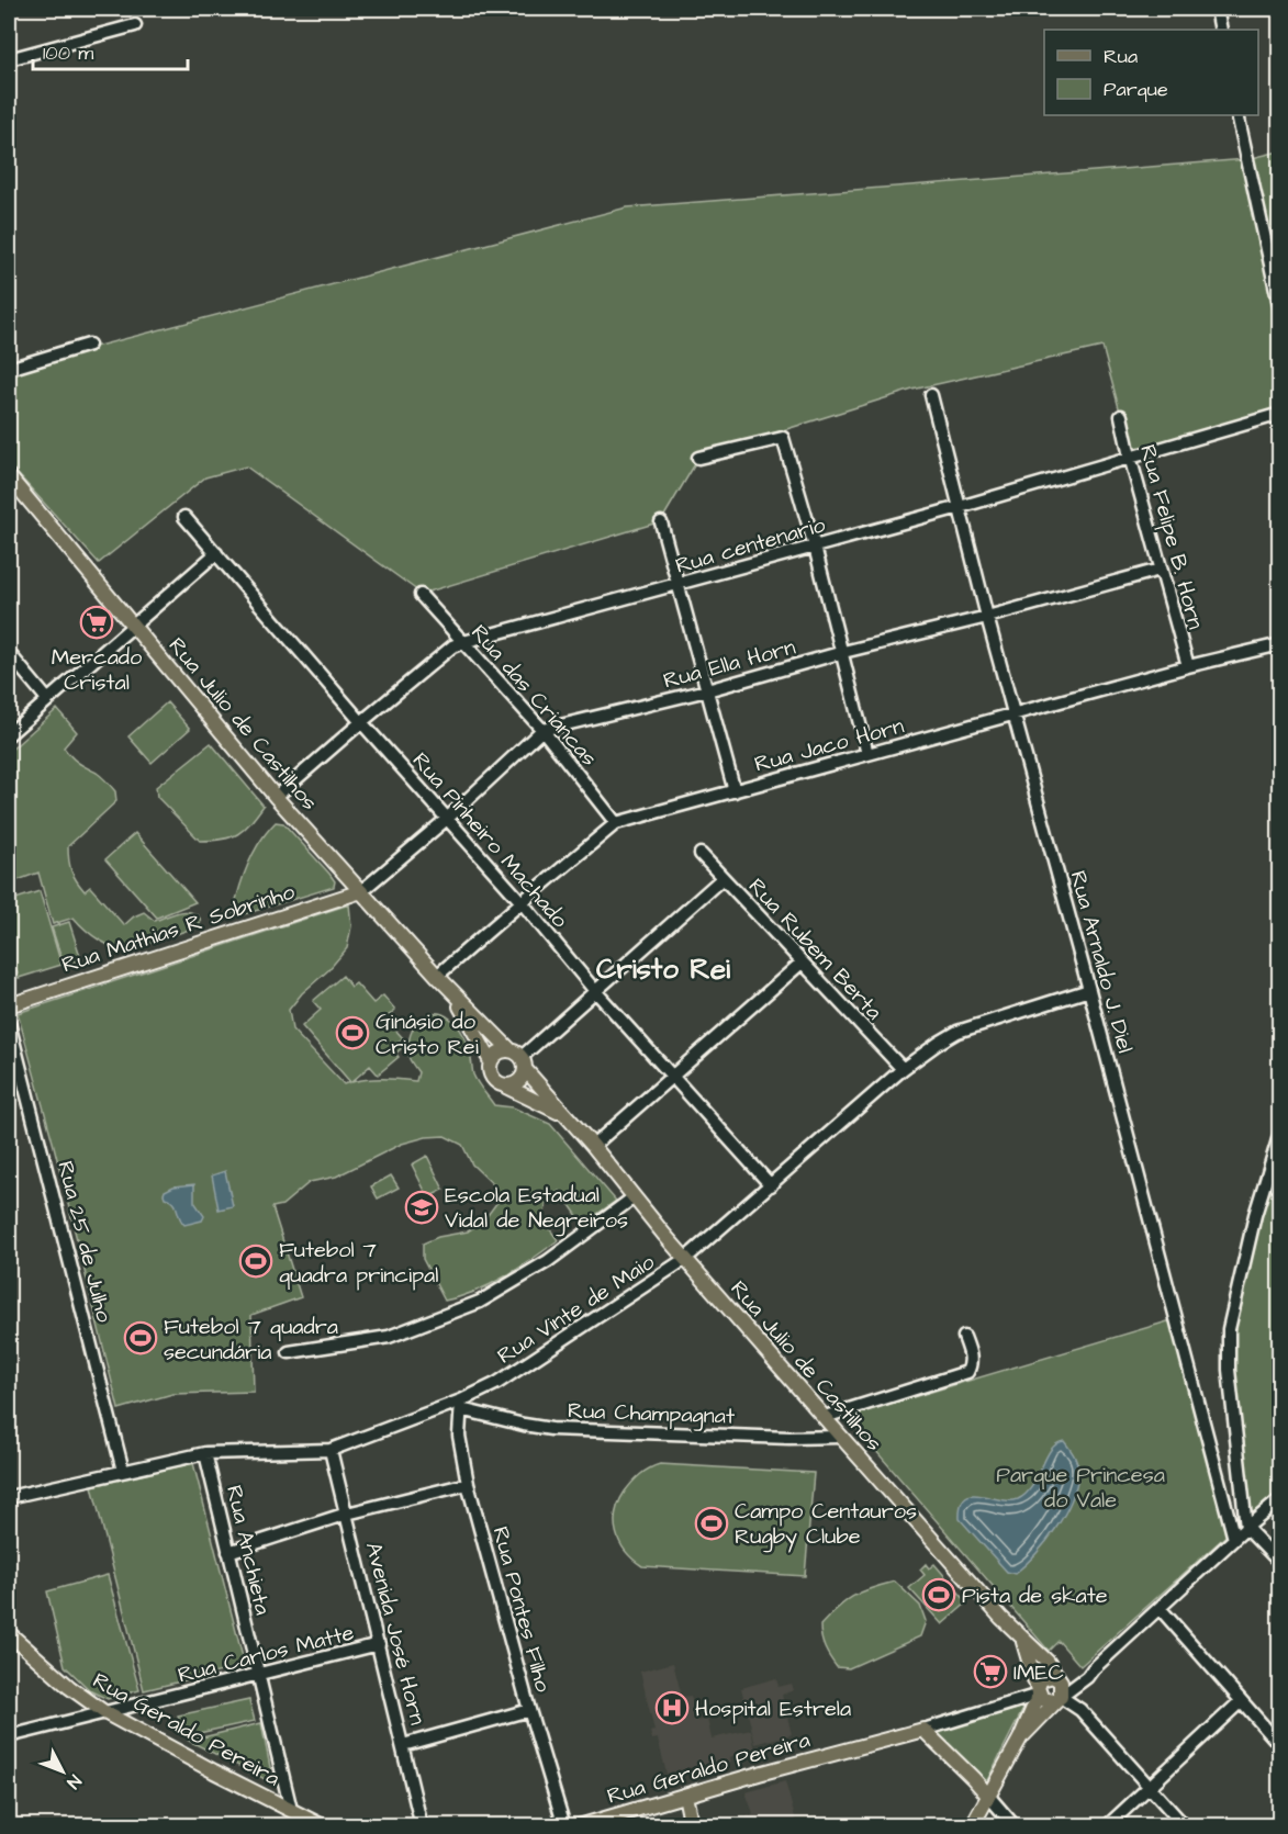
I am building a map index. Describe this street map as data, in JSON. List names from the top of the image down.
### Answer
{
  "streets": {
    "main road": ["Rua Julio de Castilhos", "Rua Mathias R Sobrinho", "Rua Geraldo Pereira"],
    "street": [
      "Rua Felipe B. Horn",
      "Rua centenario",
      "Rua Ella Horn",
      "Rua das Criancas",
      "Rua Jaco Horn",
      "Rua Pinheiro Machado",
      "Rua Rubem Berta",
      "Rua Arnaldo J. Diel",
      "Rua 25 de Julho",
      "Rua Vinte de Maio",
      "Rua Champagnat",
      "Rua Anchieta",
      "Rua Pontes Filho",
      "Avenida José Horn",
      "Rua Carlos Matte"
    ]
  },
  "crossings": [
    ["Rua Felipe B. Horn", "Rua centenario"],
    ["Rua Felipe B. Horn", "Rua Ella Horn"],
    ["Rua Felipe B. Horn", "Rua Jaco Horn"],
    ["Rua centenario", "Rua das Criancas"],
    ["Rua centenario", "Rua Julio de Castilhos"],
    ["Rua centenario", "Rua Pinheiro Machado"],
    ["Rua centenario", "Rua Arnaldo J. Diel"],
    ["Rua Ella Horn", "Rua das Criancas"],
    ["Rua Ella Horn", "Rua Julio de Castilhos"],
    ["Rua Ella Horn", "Rua Pinheiro Machado"],
    ["Rua Ella Horn", "Rua Mathias R Sobrinho"],
    ["Rua Ella Horn", "Rua Arnaldo J. Diel"],
    ["Rua das Criancas", "Rua Jaco Horn"],
    ["Rua Julio de Castilhos", "Rua Jaco Horn"],
    ["Rua Julio de Castilhos", "Rua Mathias R Sobrinho"],
    ["Rua Julio de Castilhos", "Rua Vinte de Maio"],
    ["Rua Julio de Castilhos", "Rua Champagnat"],
    ["Rua Julio de Castilhos", "Rua Geraldo Pereira"],
    ["Rua Jaco Horn", "Rua Pinheiro Machado"],
    ["Rua Jaco Horn", "Rua Arnaldo J. Diel"],
    ["Rua Pinheiro Machado", "Rua Vinte de Maio"],
    ["Rua Rubem Berta", "Rua Vinte de Maio"],
    ["Rua Arnaldo J. Diel", "Rua Vinte de Maio"],
    ["Rua 25 de Julho", "Rua Vinte de Maio"],
    ["Rua Vinte de Maio", "Rua Champagnat"],
    ["Rua Vinte de Maio", "Rua Anchieta"],
    ["Rua Vinte de Maio", "Rua Pontes Filho"],
    ["Rua Vinte de Maio", "Avenida José Horn"],
    ["Rua Champagnat", "Rua Pontes Filho"],
    ["Rua Anchieta", "Rua Carlos Matte"],
    ["Rua Anchieta", "Rua Geraldo Pereira"],
    ["Avenida José Horn", "Rua Carlos Matte"],
    ["Rua Carlos Matte", "Rua Geraldo Pereira"]
  ],
  "districts": ["Cristo Rei"],
  "parks": ["Parque Princesa do Vale"],
  "places": {
    "supermarket": ["Mercado Cristal", "IMEC"],
    "sports": [
      "Ginásio do Cristo Rei",
      "Futebol 7 quadra principal",
      "Futebol 7 quadra secundária",
      "Campo Centauros Rugby Clube",
      "Pista de skate"
    ],
    "school or university": ["Escola Estadual Vidal de Negreiros"],
    "hospital": ["Hospital Estrela"]
  },
  "legend": ["Rua", "Parque"],
  "scale_bar": "100 m",
  "north": "bottom right"
}
